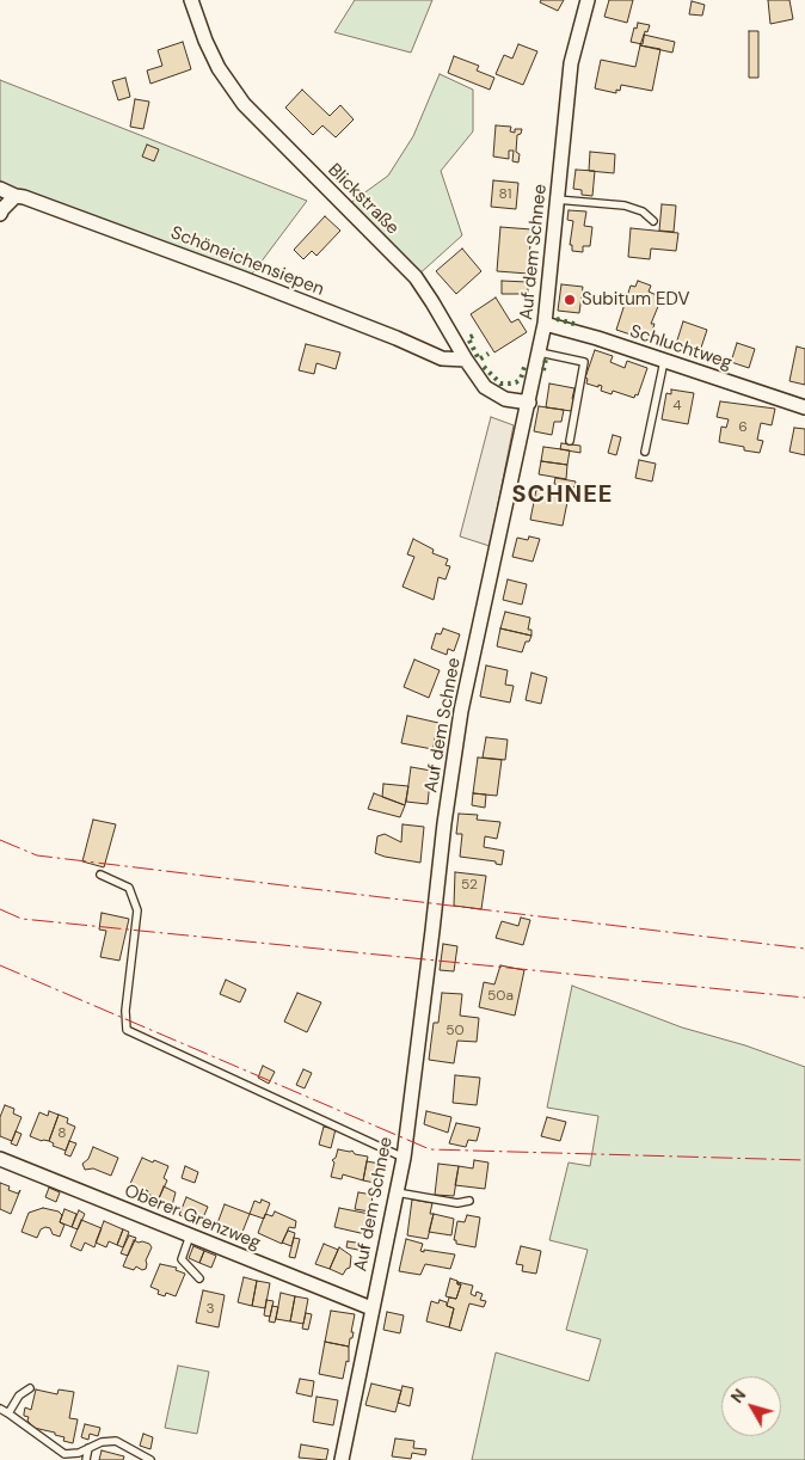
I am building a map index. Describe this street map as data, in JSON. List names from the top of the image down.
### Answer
{
  "streets": {
    "street": [
      "Blickstraße",
      "Auf dem Schnee",
      "Schöneichensiepen",
      "Schluchtweg",
      "Oberer Grenzweg"
    ]
  },
  "crossings": [
    ["Blickstraße", "Auf dem Schnee"],
    ["Blickstraße", "Schöneichensiepen"],
    ["Auf dem Schnee", "Schluchtweg"],
    ["Auf dem Schnee", "Oberer Grenzweg"]
  ],
  "districts": ["SCHNEE"],
  "places": ["Subitum EDV"],
  "house_numbers": [
    "81",
    "4",
    "6",
    "52",
    "50a",
    "50",
    "8",
    "3"
  ],
  "north": "top left"
}
